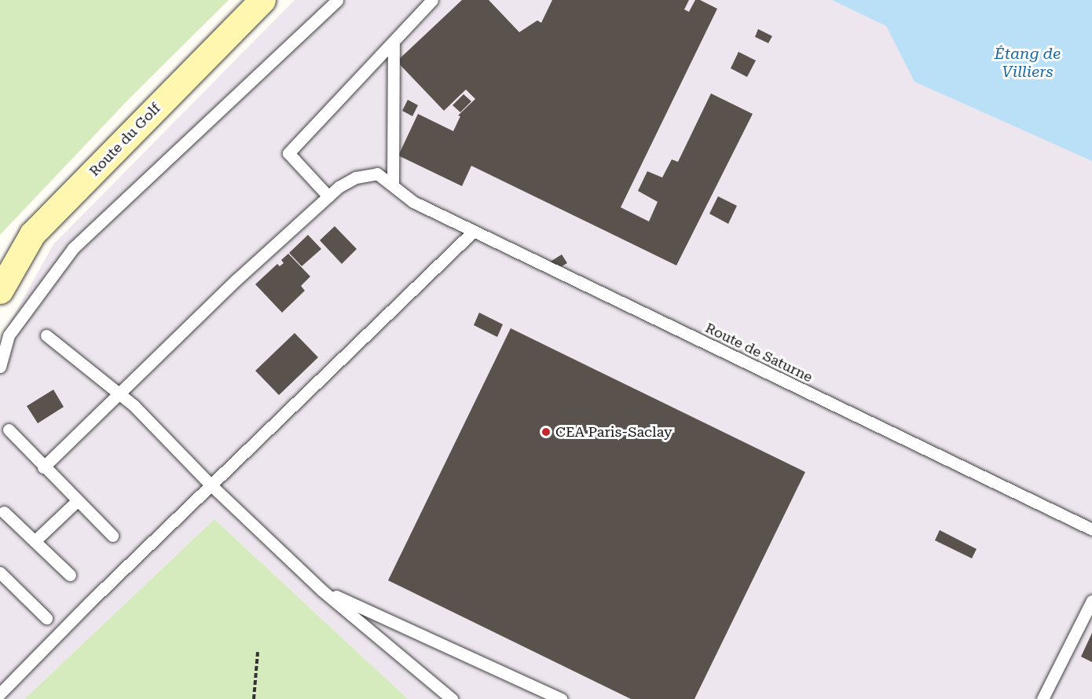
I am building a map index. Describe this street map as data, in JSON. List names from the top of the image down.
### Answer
{
  "streets": {
    "street": ["Route du Golf"],
    "lane": ["Route de Saturne"]
  },
  "water": ["Étang de Villiers"],
  "places": ["CEA Paris-Saclay"]
}
